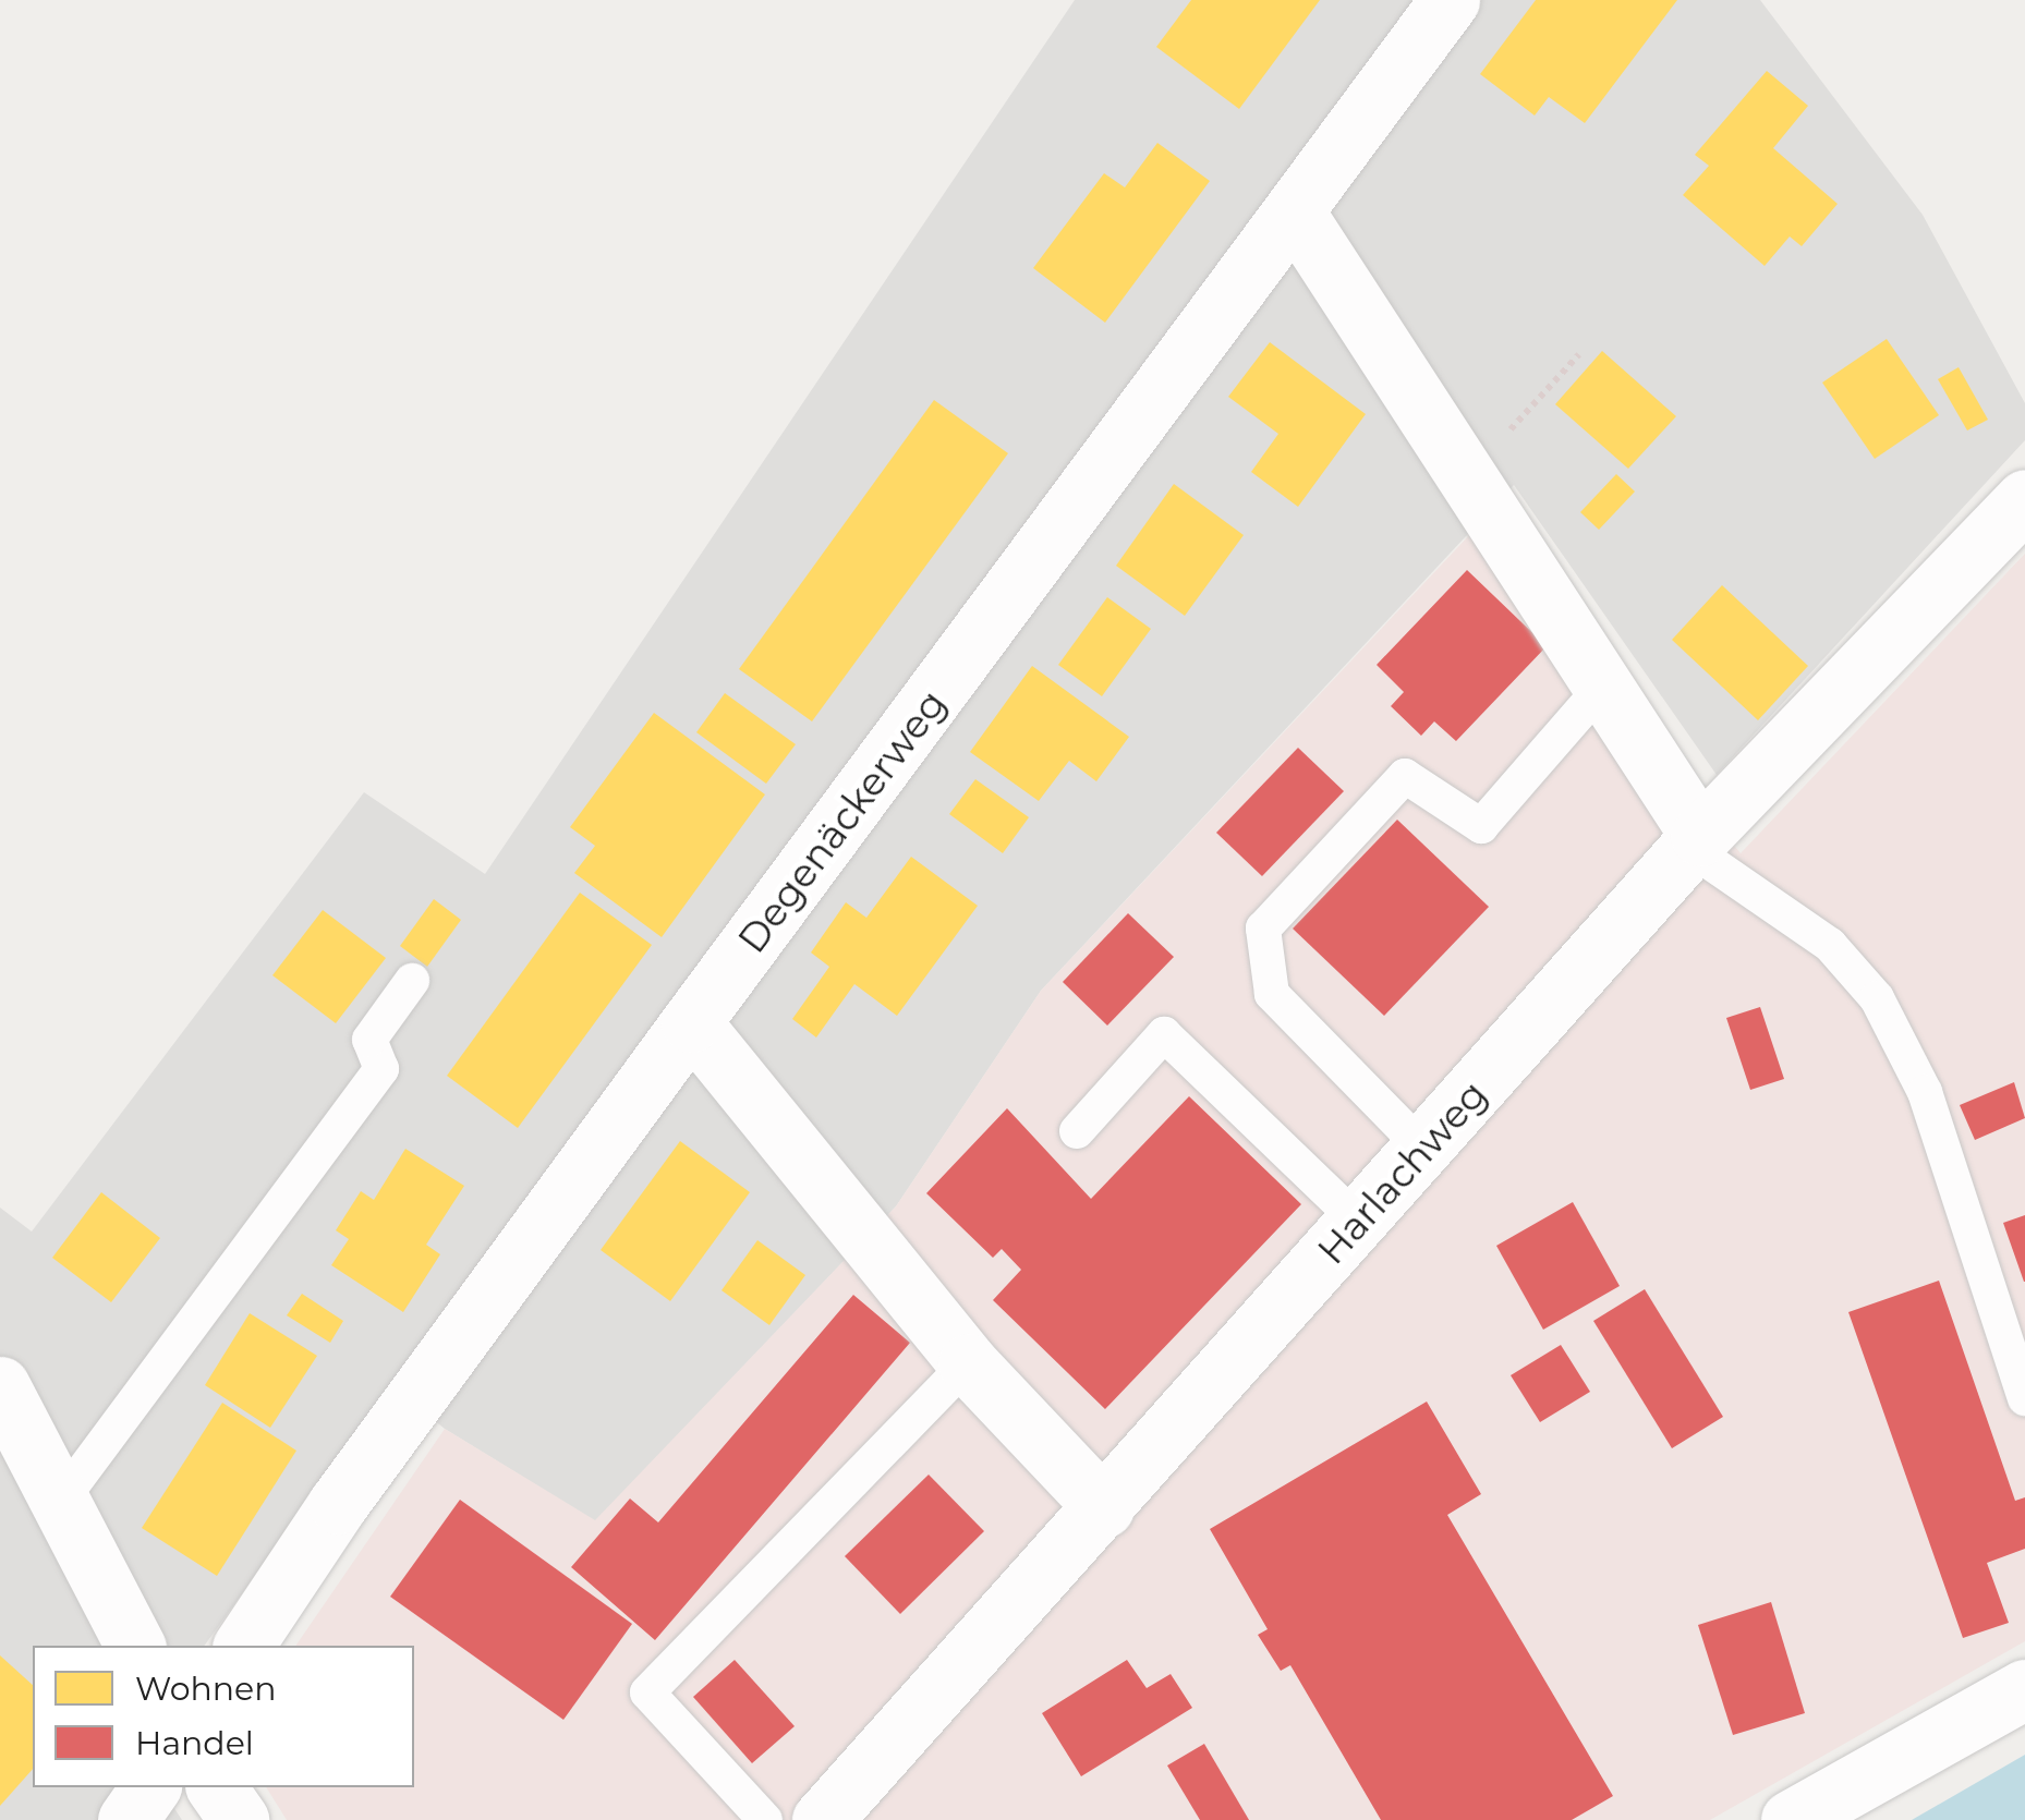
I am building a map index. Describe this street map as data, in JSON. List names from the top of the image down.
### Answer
{
  "streets": {
    "street": ["Degenäckerweg", "Harlachweg"]
  },
  "legend": ["Wohnen", "Handel"]
}
